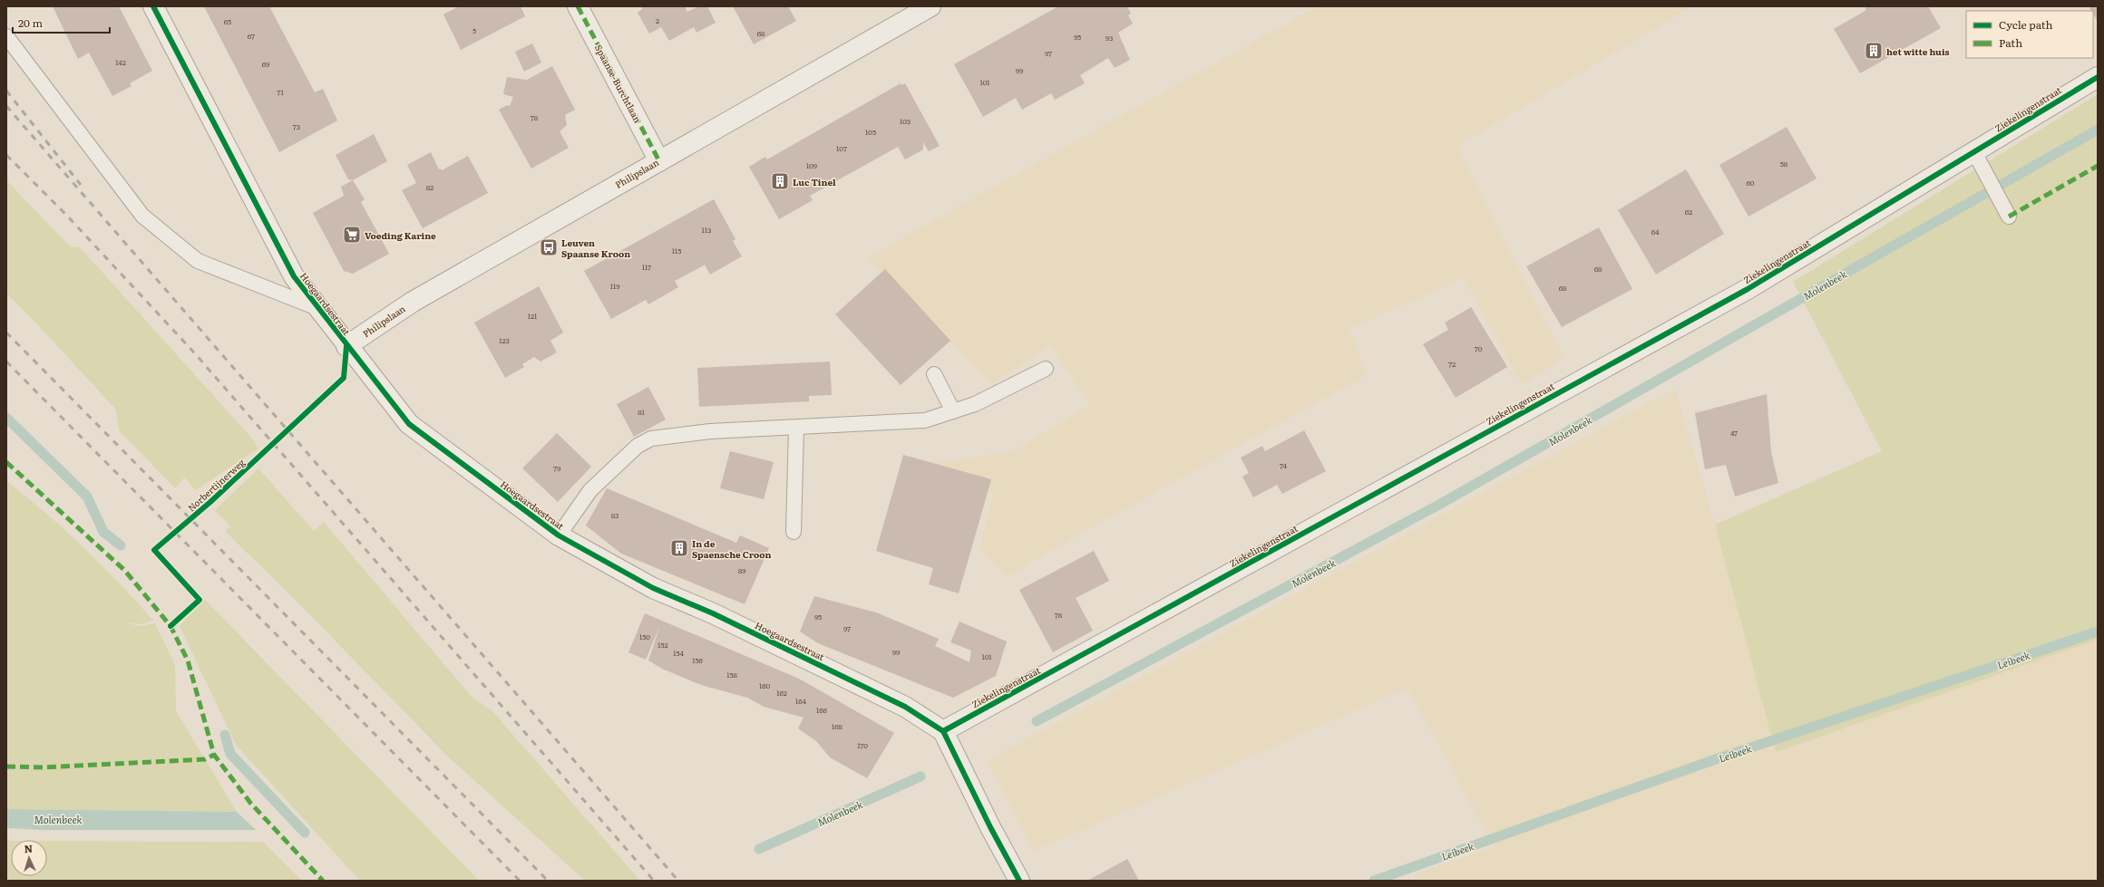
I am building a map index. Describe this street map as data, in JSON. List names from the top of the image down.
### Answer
{
  "streets": {
    "street": [
      "Spaanse-Burchtlaan",
      "Ziekelingenstraat",
      "Philipslaan",
      "Hoegaardsestraat"
    ],
    "cycle path": ["Norbertijnerweg"]
  },
  "crossings": [
    ["Spaanse-Burchtlaan", "Philipslaan"],
    ["Ziekelingenstraat", "Hoegaardsestraat"],
    ["Philipslaan", "Hoegaardsestraat"]
  ],
  "water": ["Molenbeek", "Leibeek"],
  "places": {
    "building": ["het witte huis", "Luc Tinel", "In de Spaensche Croon"],
    "supermarket": ["Voeding Karine"],
    "bus stop": ["Leuven Spaanse Kroon"]
  },
  "house_numbers": [
    "2",
    "65",
    "5",
    "68",
    "67",
    "95",
    "93",
    "97",
    "142",
    "69",
    "99",
    "101",
    "71",
    "78",
    "103",
    "73",
    "105",
    "107",
    "58",
    "109",
    "60",
    "82",
    "62",
    "113",
    "64",
    "115",
    "117",
    "68",
    "119",
    "68",
    "121",
    "123",
    "70",
    "72",
    "81",
    "47",
    "74",
    "79",
    "83",
    "89",
    "78",
    "95",
    "97",
    "150",
    "152",
    "99",
    "154",
    "101",
    "156",
    "158",
    "160",
    "162",
    "164",
    "166",
    "168",
    "170"
  ],
  "legend": ["Cycle path", "Path"],
  "scale_bar": "20 m",
  "north": "top"
}
